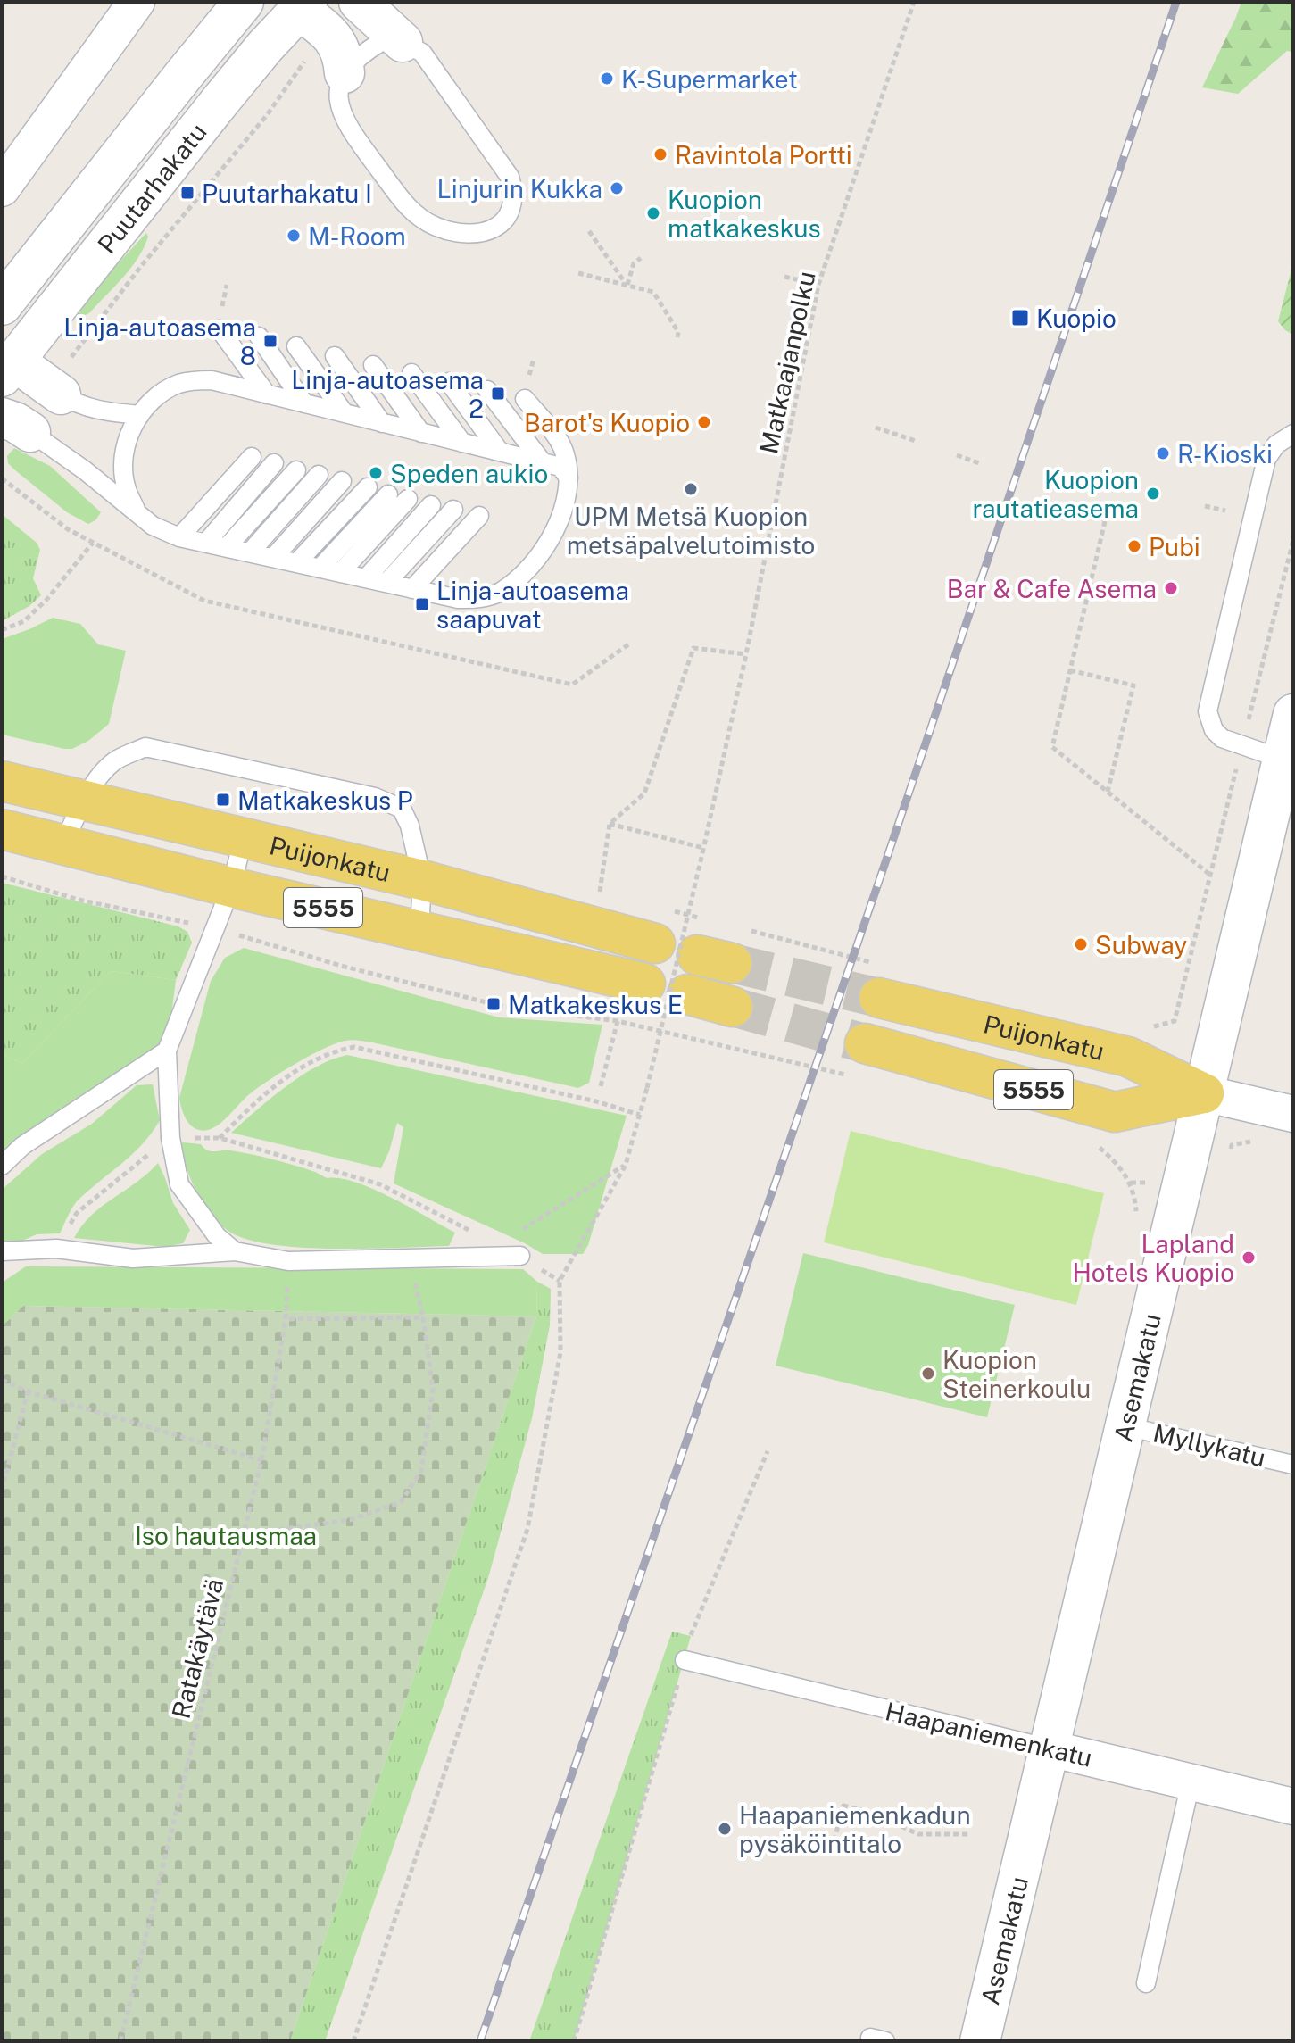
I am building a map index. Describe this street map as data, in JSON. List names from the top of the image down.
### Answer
{
  "streets": {
    "main road": [
      "Puutarhakatu",
      "Puijonkatu",
      "5555",
      "Asemakatu"
    ],
    "street": ["Haapaniemenkatu"],
    "lane": ["Myllykatu"],
    "path": ["Matkaajanpolku", "Ratakäytävä"]
  },
  "crossings": [
    ["Puijonkatu", "Asemakatu"],
    ["Asemakatu", "Myllykatu"],
    ["Asemakatu", "Haapaniemenkatu"]
  ],
  "parks": ["Iso hautausmaa"],
  "places": {
    "other": [
      "K-Supermarket",
      "Ravintola Portti",
      "Linjurin Kukka",
      "Kuopion matkakeskus",
      "M-Room",
      "Barot's Kuopio",
      "R-Kioski",
      "Speden aukio",
      "UPM Metsä Kuopion metsäpalvelutoimisto",
      "Kuopion rautatieasema",
      "Pubi",
      "Bar & Cafe Asema",
      "Subway",
      "Lapland Hotels Kuopio",
      "Kuopion Steinerkoulu",
      "Haapaniemenkadun pysäköintitalo"
    ],
    "transit": [
      "Puutarhakatu I",
      "Kuopio",
      "Linja-autoasema 8",
      "Linja-autoasema 2",
      "Linja-autoasema saapuvat",
      "Matkakeskus P",
      "Matkakeskus E"
    ]
  }
}
